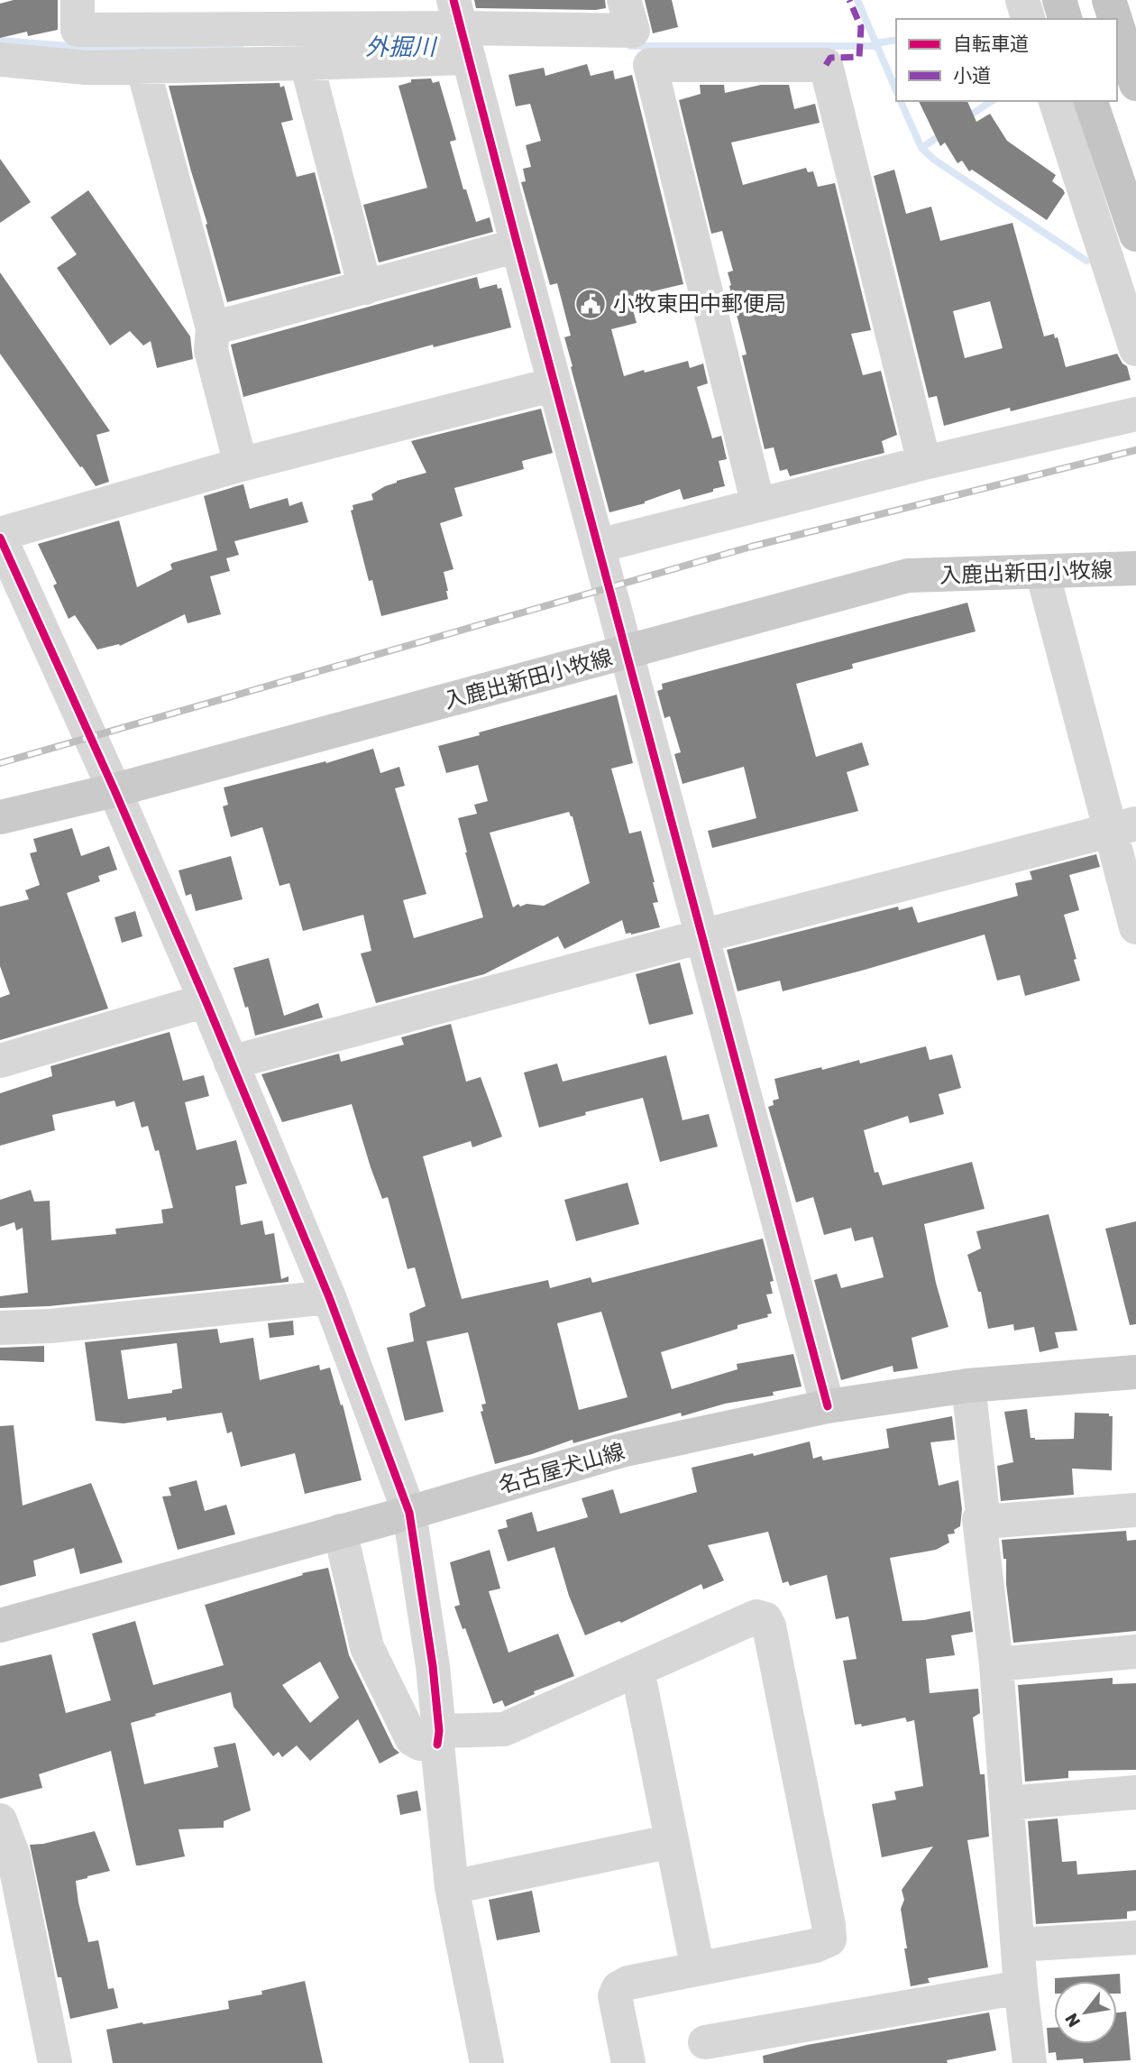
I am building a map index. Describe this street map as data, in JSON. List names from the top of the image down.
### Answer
{
  "streets": {
    "main road": ["入鹿出新田小牧線", "名古屋犬山線"]
  },
  "water": ["外掘川"],
  "places": {
    "public building": ["小牧東田中郵便局"]
  },
  "legend": ["自転車道", "小道"],
  "north": "bottom left"
}
